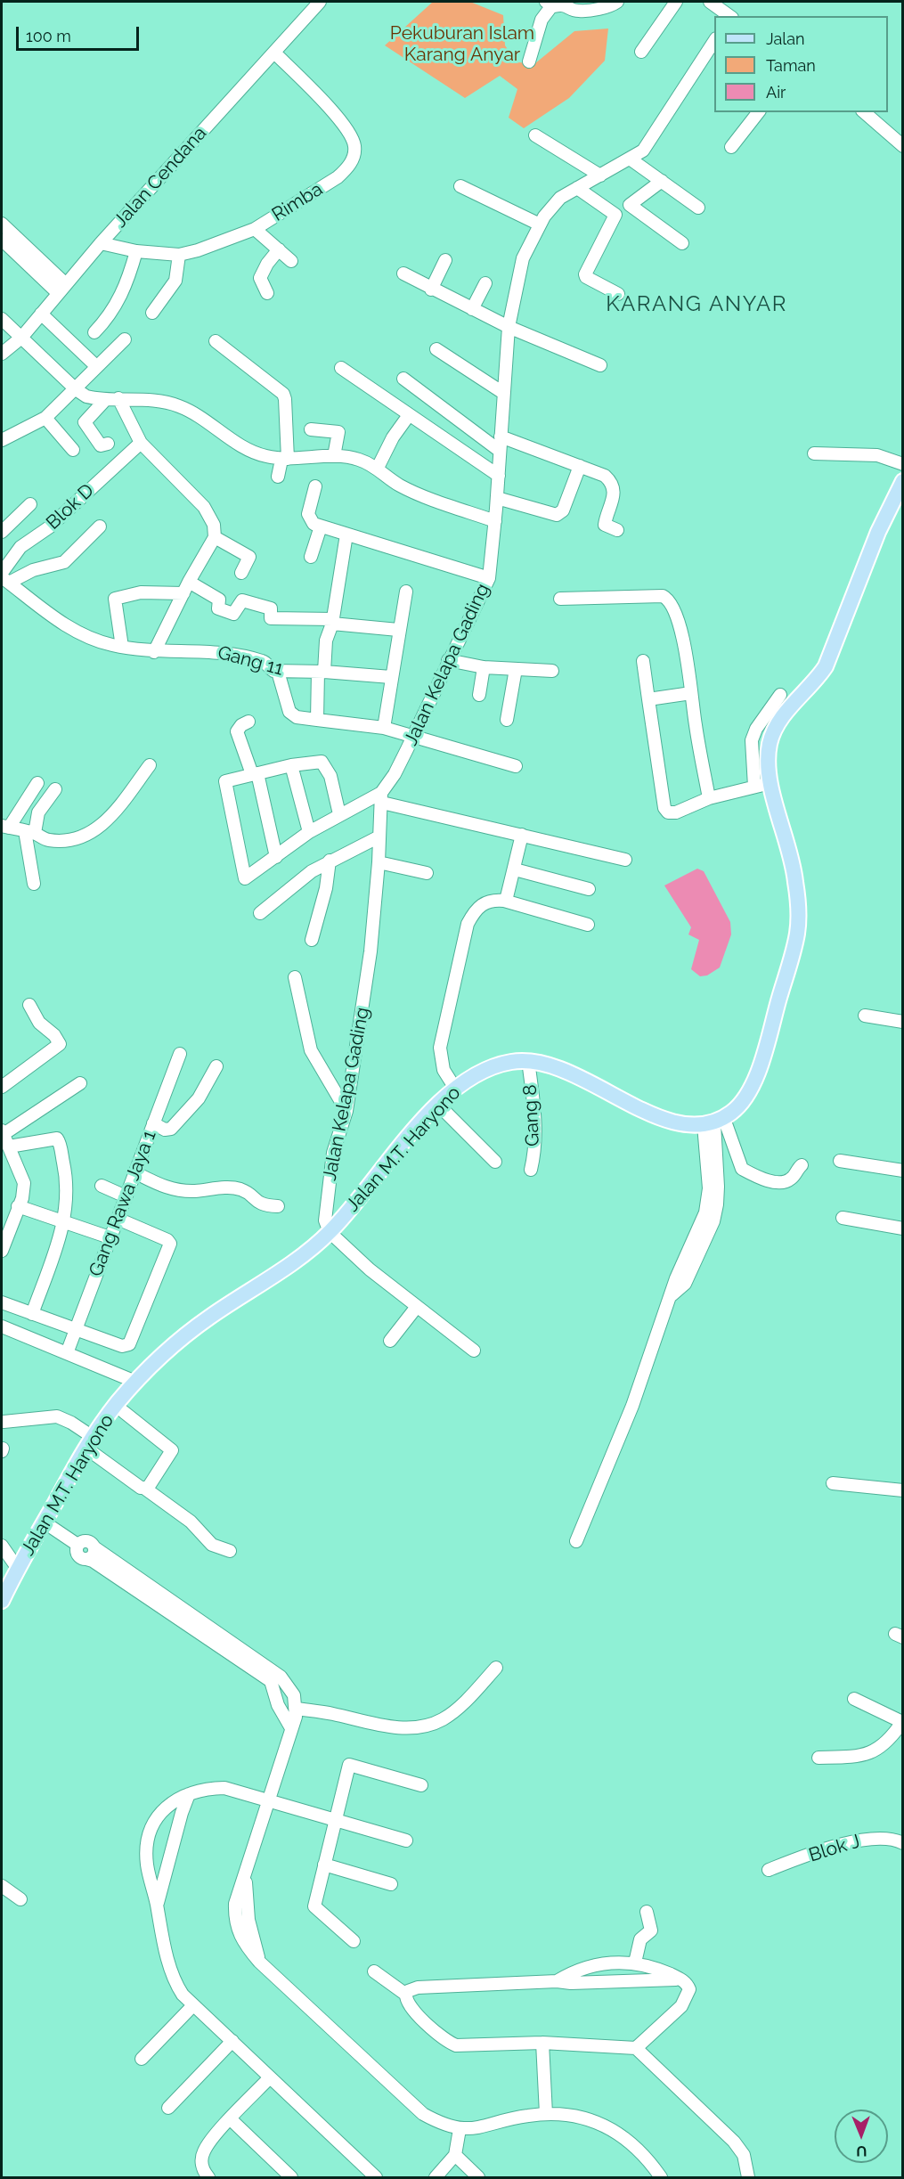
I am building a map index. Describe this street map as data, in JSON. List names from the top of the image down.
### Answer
{
  "streets": {
    "main road": ["Jalan M.T. Haryono"],
    "street": [
      "Jalan Cendana",
      "Rimba",
      "Blok D",
      "Gang 11",
      "Jalan Kelapa Gading",
      "Gang 8",
      "Gang Rawa Jaya 1",
      "Blok J"
    ]
  },
  "crossings": [
    ["Jalan Cendana", "Rimba"],
    ["Blok D", "Gang 11"],
    ["Jalan Kelapa Gading", "Jalan M.T. Haryono"],
    ["Gang 8", "Jalan M.T. Haryono"]
  ],
  "districts": ["KARANG ANYAR"],
  "parks": ["Pekuburan Islam Karang Anyar"],
  "legend": ["Jalan", "Taman", "Air"],
  "scale_bar": "100 m",
  "north": "bottom"
}
